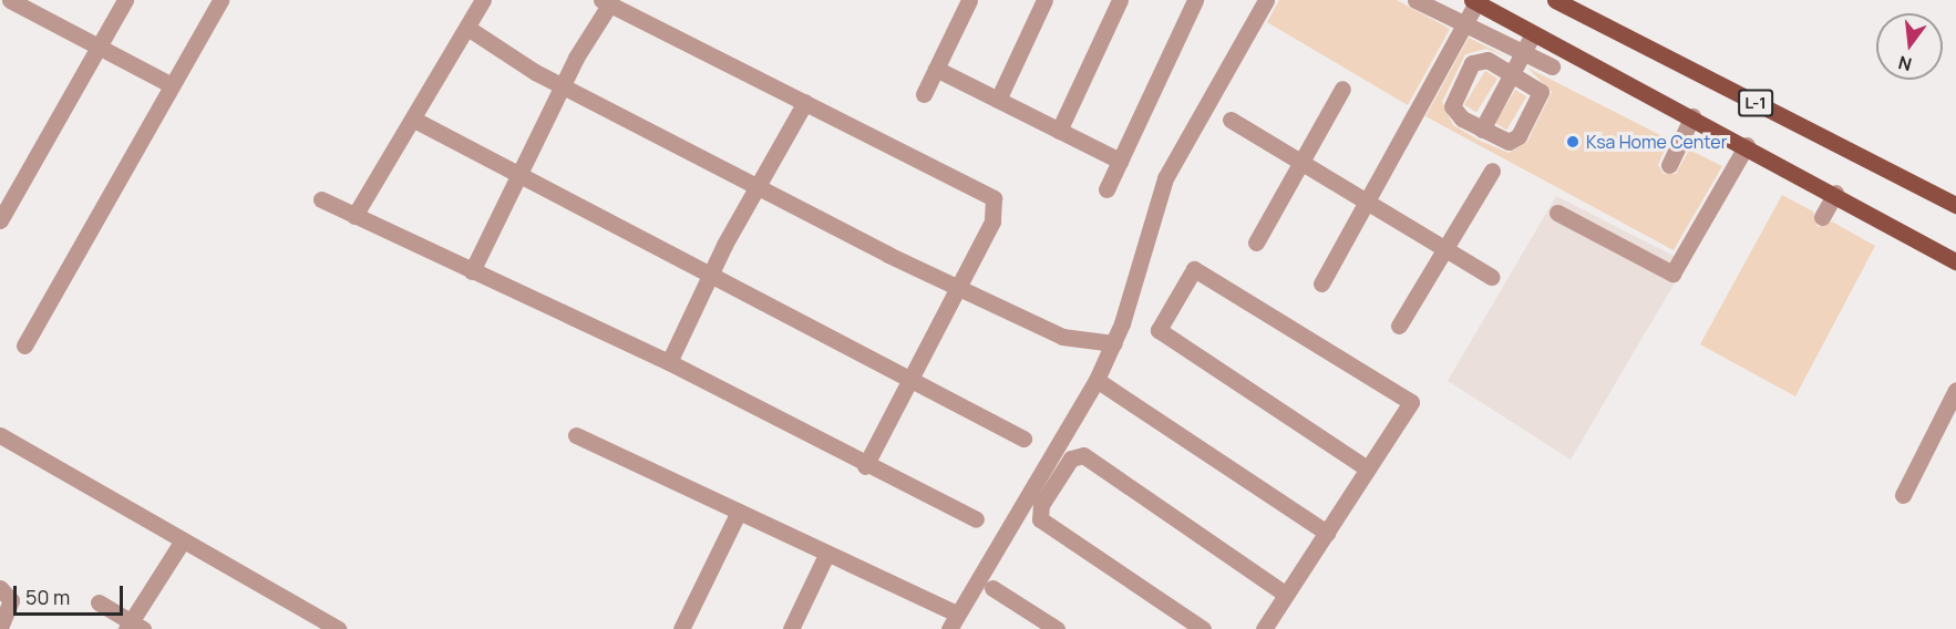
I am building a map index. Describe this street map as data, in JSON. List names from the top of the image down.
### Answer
{
  "streets": {
    "main road": ["L-1"]
  },
  "places": ["Ksa Home Center"],
  "scale_bar": "50 m",
  "north": "bottom"
}
